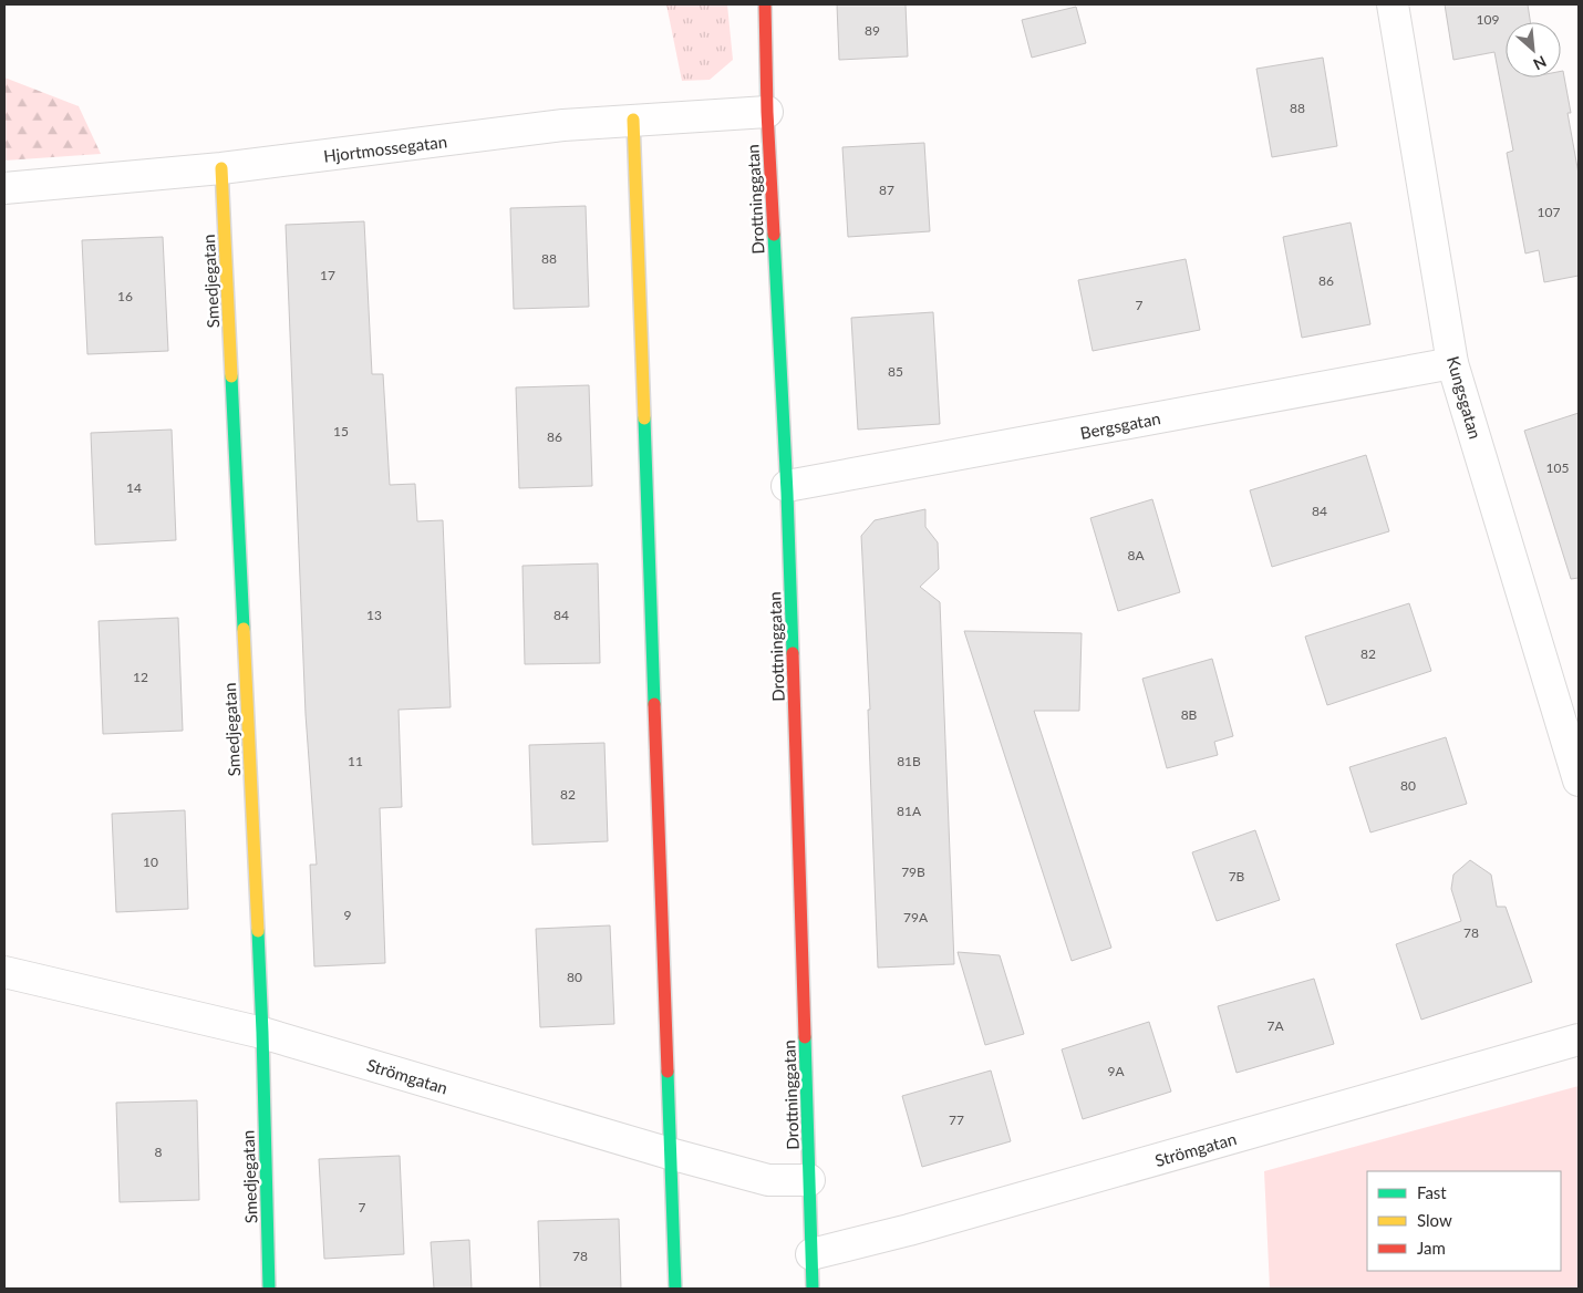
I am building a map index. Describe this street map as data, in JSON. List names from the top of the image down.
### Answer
{
  "streets": {
    "street": [
      "Hjortmossegatan",
      "Drottninggatan",
      "Smedjegatan",
      "Kungsgatan",
      "Bergsgatan",
      "Strömgatan"
    ]
  },
  "crossings": [
    ["Hjortmossegatan", "Drottninggatan"],
    ["Hjortmossegatan", "Smedjegatan"],
    ["Drottninggatan", "Bergsgatan"],
    ["Drottninggatan", "Strömgatan"],
    ["Smedjegatan", "Strömgatan"],
    ["Kungsgatan", "Bergsgatan"]
  ],
  "house_numbers": [
    "109",
    "89",
    "88",
    "87",
    "107",
    "88",
    "17",
    "86",
    "16",
    "7",
    "85",
    "15",
    "86",
    "105",
    "14",
    "84",
    "8A",
    "13",
    "84",
    "82",
    "12",
    "8B",
    "11",
    "81B",
    "80",
    "82",
    "81A",
    "10",
    "79B",
    "7B",
    "9",
    "79A",
    "78",
    "80",
    "7A",
    "9A",
    "77",
    "8",
    "7",
    "78"
  ],
  "legend": ["Fast", "Slow", "Jam"],
  "north": "bottom right"
}
